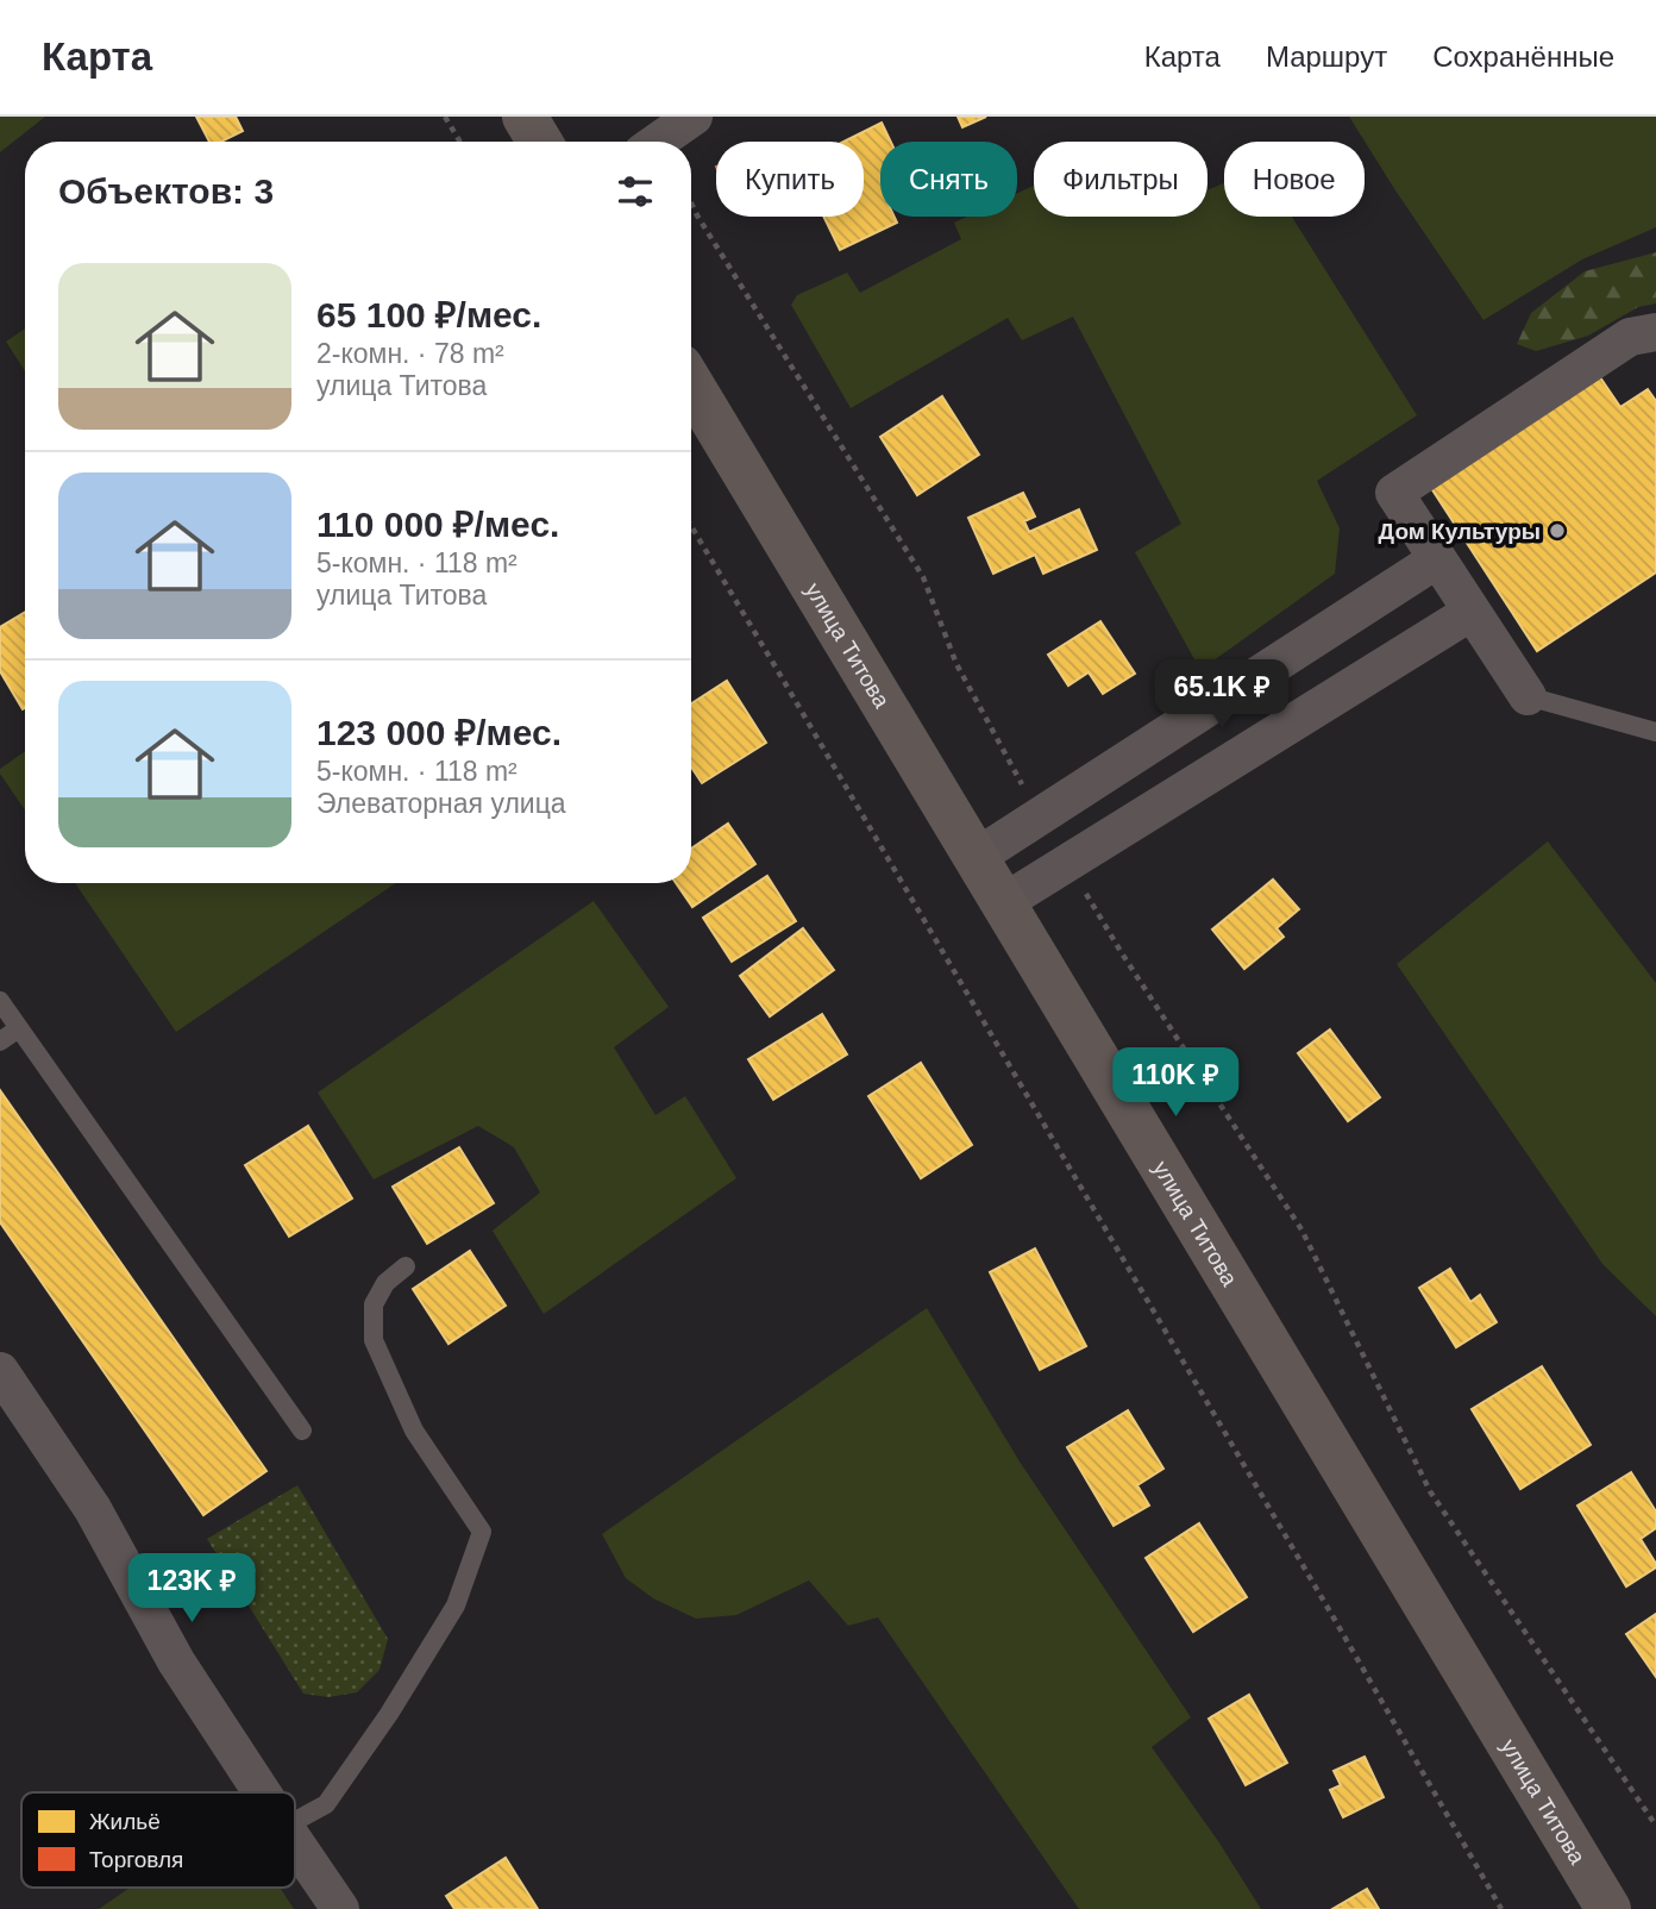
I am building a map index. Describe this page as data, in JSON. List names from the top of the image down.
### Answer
{
  "streets": {
    "main road": ["улица Титова"]
  },
  "places": ["Дом Культуры"],
  "legend": ["Жильё", "Торговля"],
  "page": {
    "header": "Карта",
    "nav": ["Карта", "Маршрут", "Сохранённые"],
    "chip": [
      "Купить",
      "Снять",
      "Фильтры",
      "Новое"
    ],
    "heading": "Объектов: 3",
    "list": [
      {
        "name": "65 100 ₽/мес.",
        "note": "2-комн. · 78 m² · улица Титова"
      },
      {
        "name": "110 000 ₽/мес.",
        "note": "5-комн. · 118 m² · улица Титова"
      },
      {
        "name": "123 000 ₽/мес.",
        "note": "5-комн. · 118 m² · Элеваторная улица"
      }
    ],
    "price": ["65.1K ₽", "110K ₽", "123K ₽"]
  }
}
